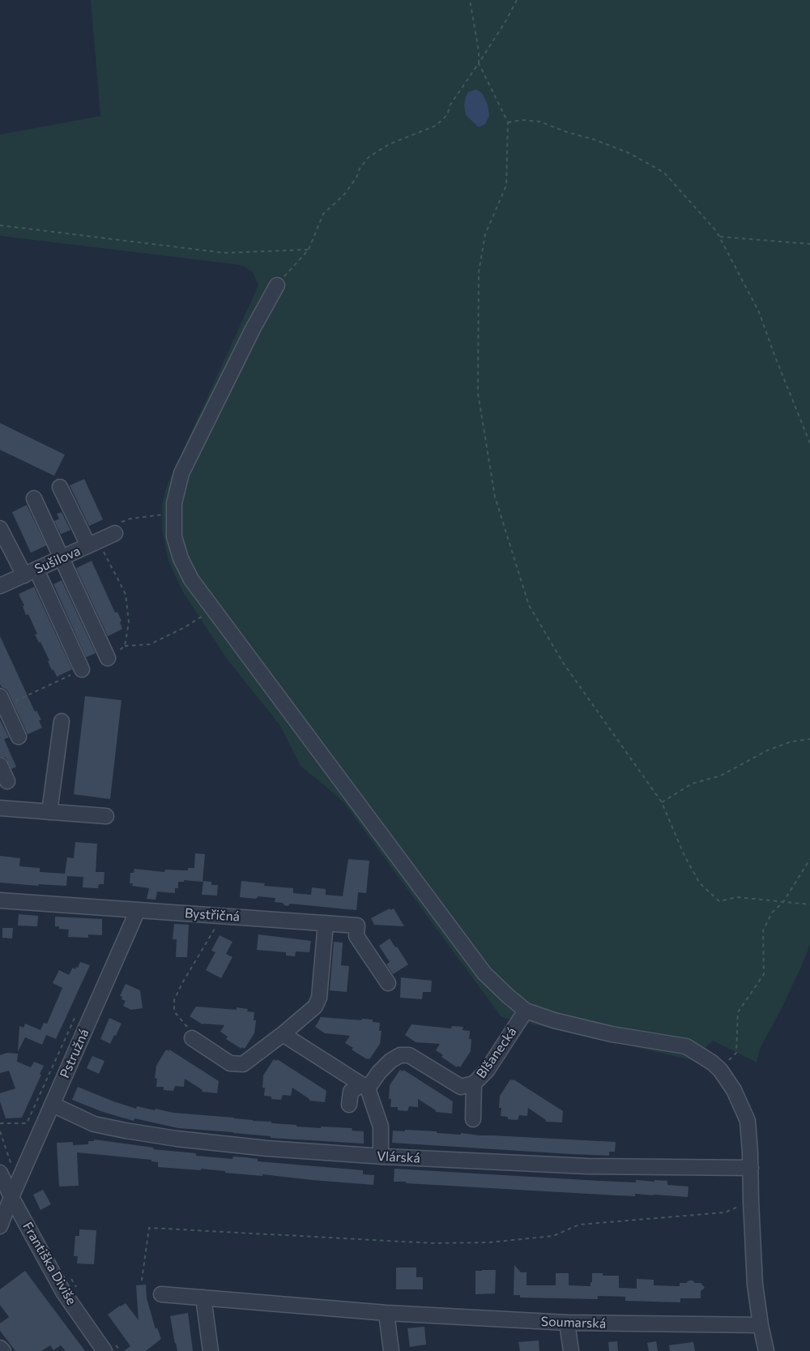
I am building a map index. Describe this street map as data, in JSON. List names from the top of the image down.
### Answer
{
  "streets": {
    "street": [
      "Sušilova",
      "Bystřičná",
      "Blšanecká",
      "Pstružná",
      "Vlárská",
      "Františka Diviše",
      "Soumarská"
    ]
  },
  "crossings": [
    ["Bystřičná", "Pstružná"],
    ["Pstružná", "Vlárská"],
    ["Pstružná", "Františka Diviše"]
  ]
}
